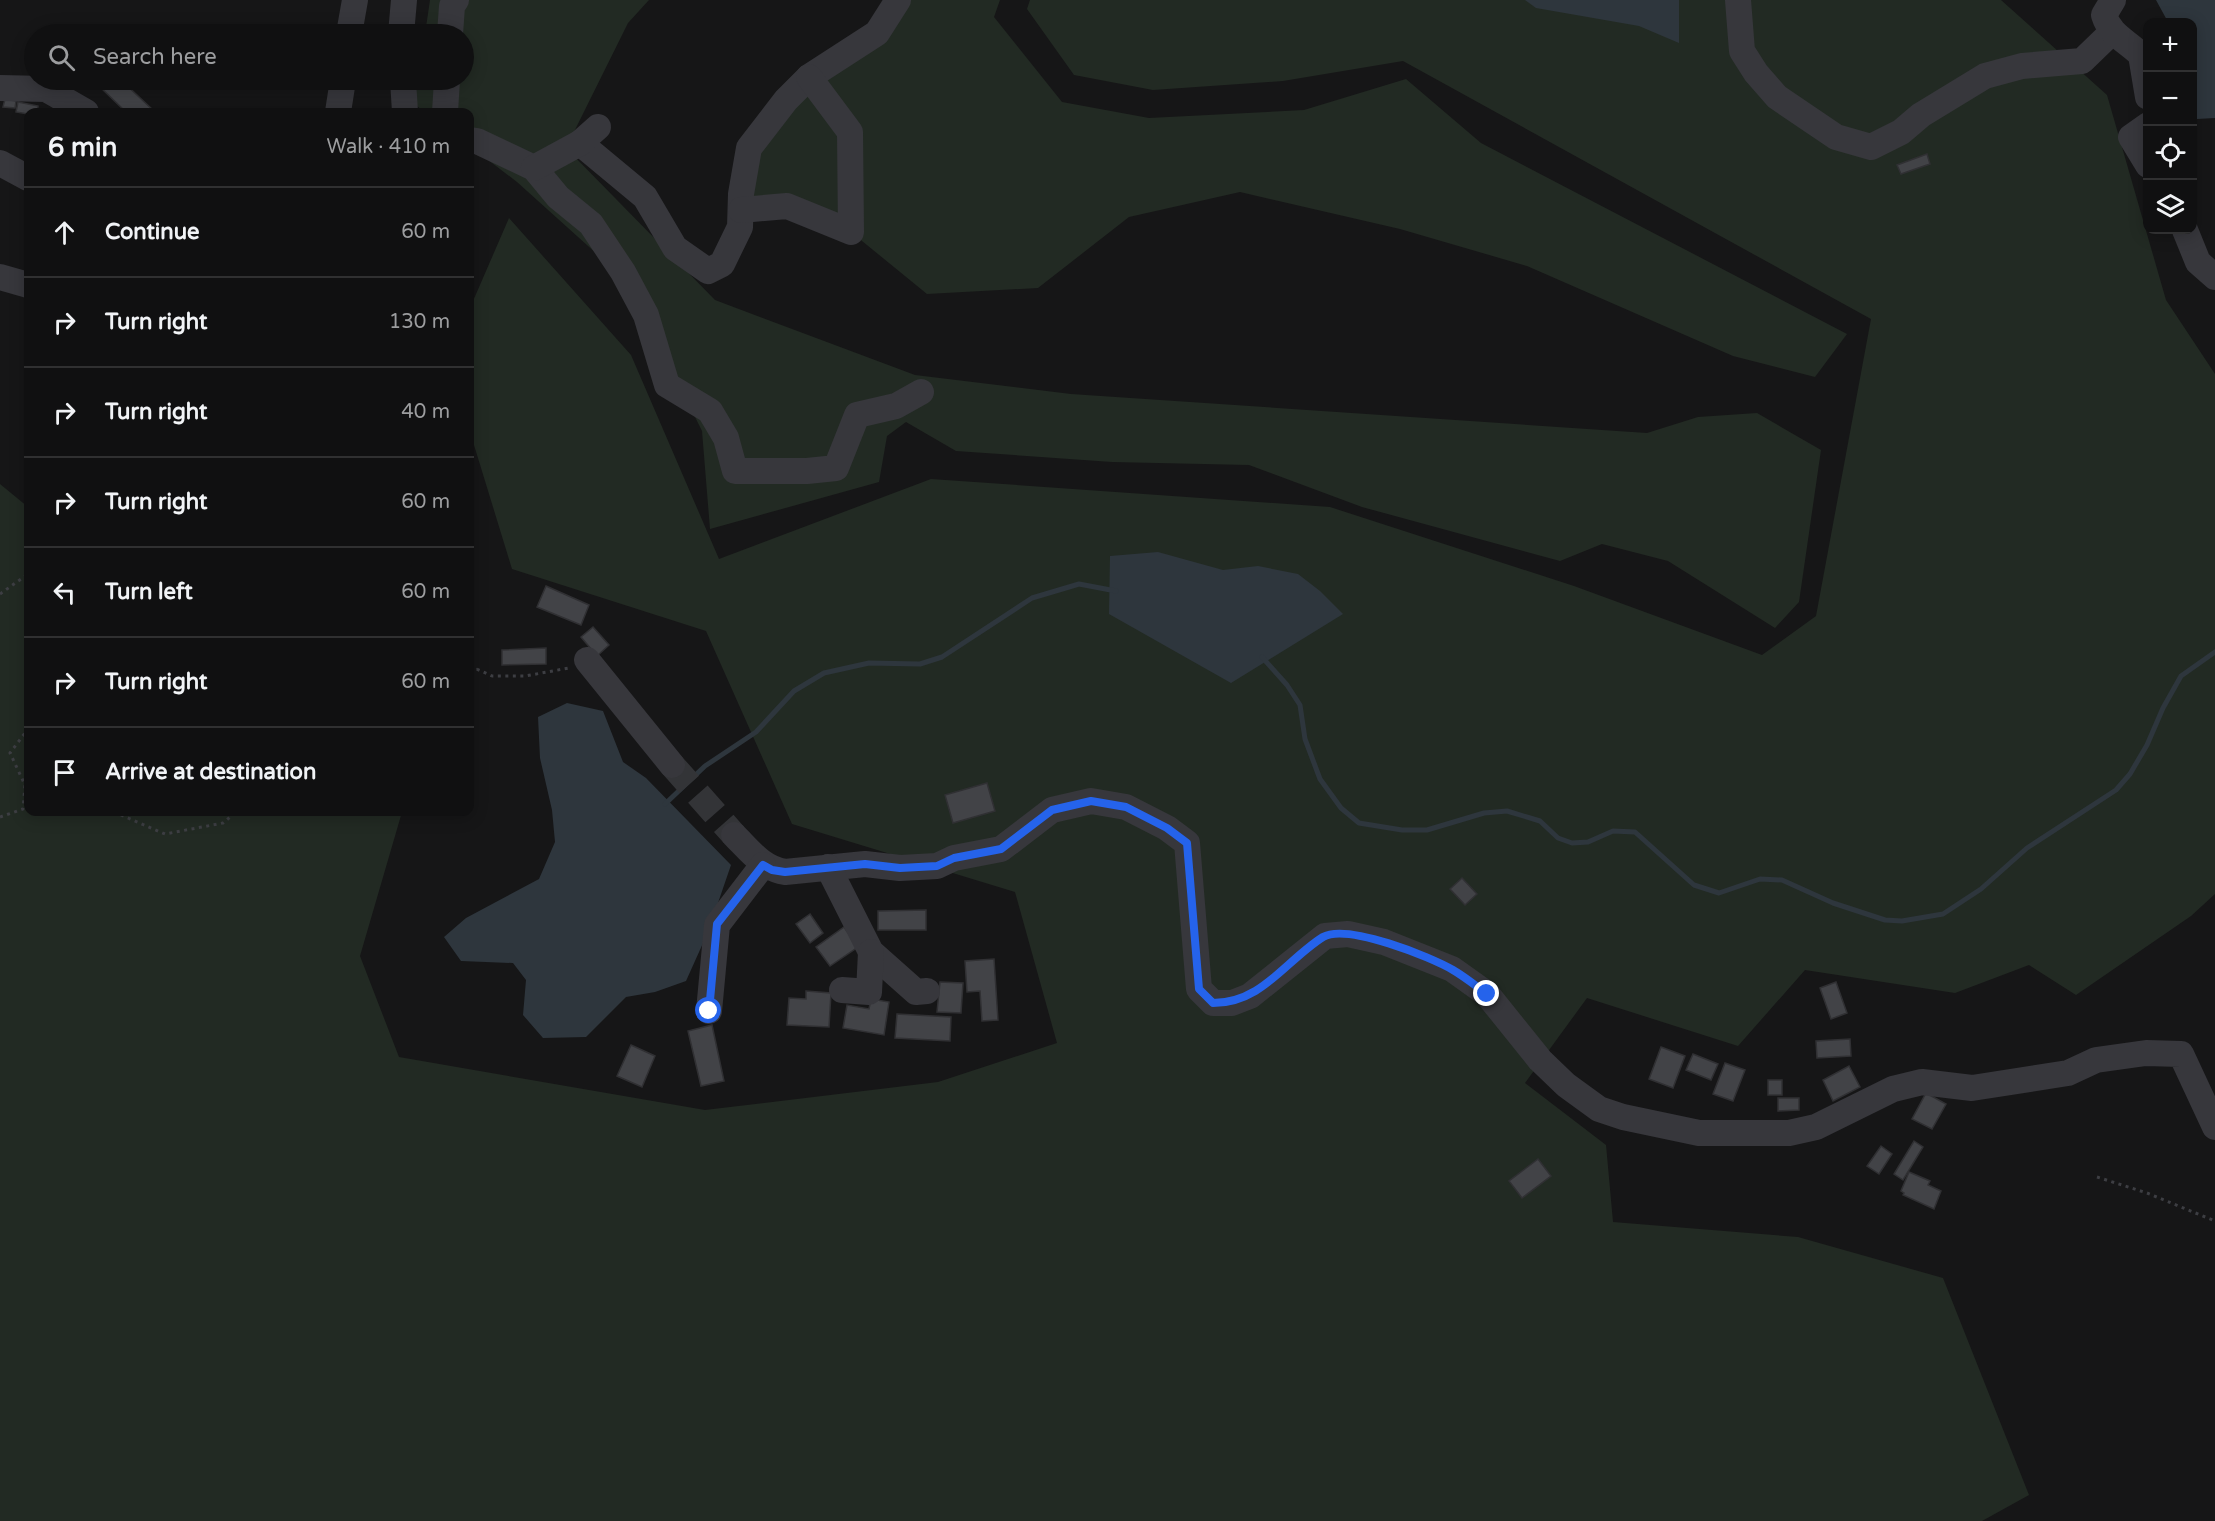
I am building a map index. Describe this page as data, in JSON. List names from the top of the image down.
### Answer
{
  "page": {
    "map_buttons": ["+", "−"],
    "search": "Search here",
    "heading": ["6 min", "Walk · 410 m"],
    "list": [
      ["Continue", "60 m"],
      ["Turn right", "130 m"],
      ["Turn right", "40 m"],
      ["Turn right", "60 m"],
      ["Turn left", "60 m"],
      ["Turn right", "60 m"],
      "Arrive at destination"
    ]
  }
}
